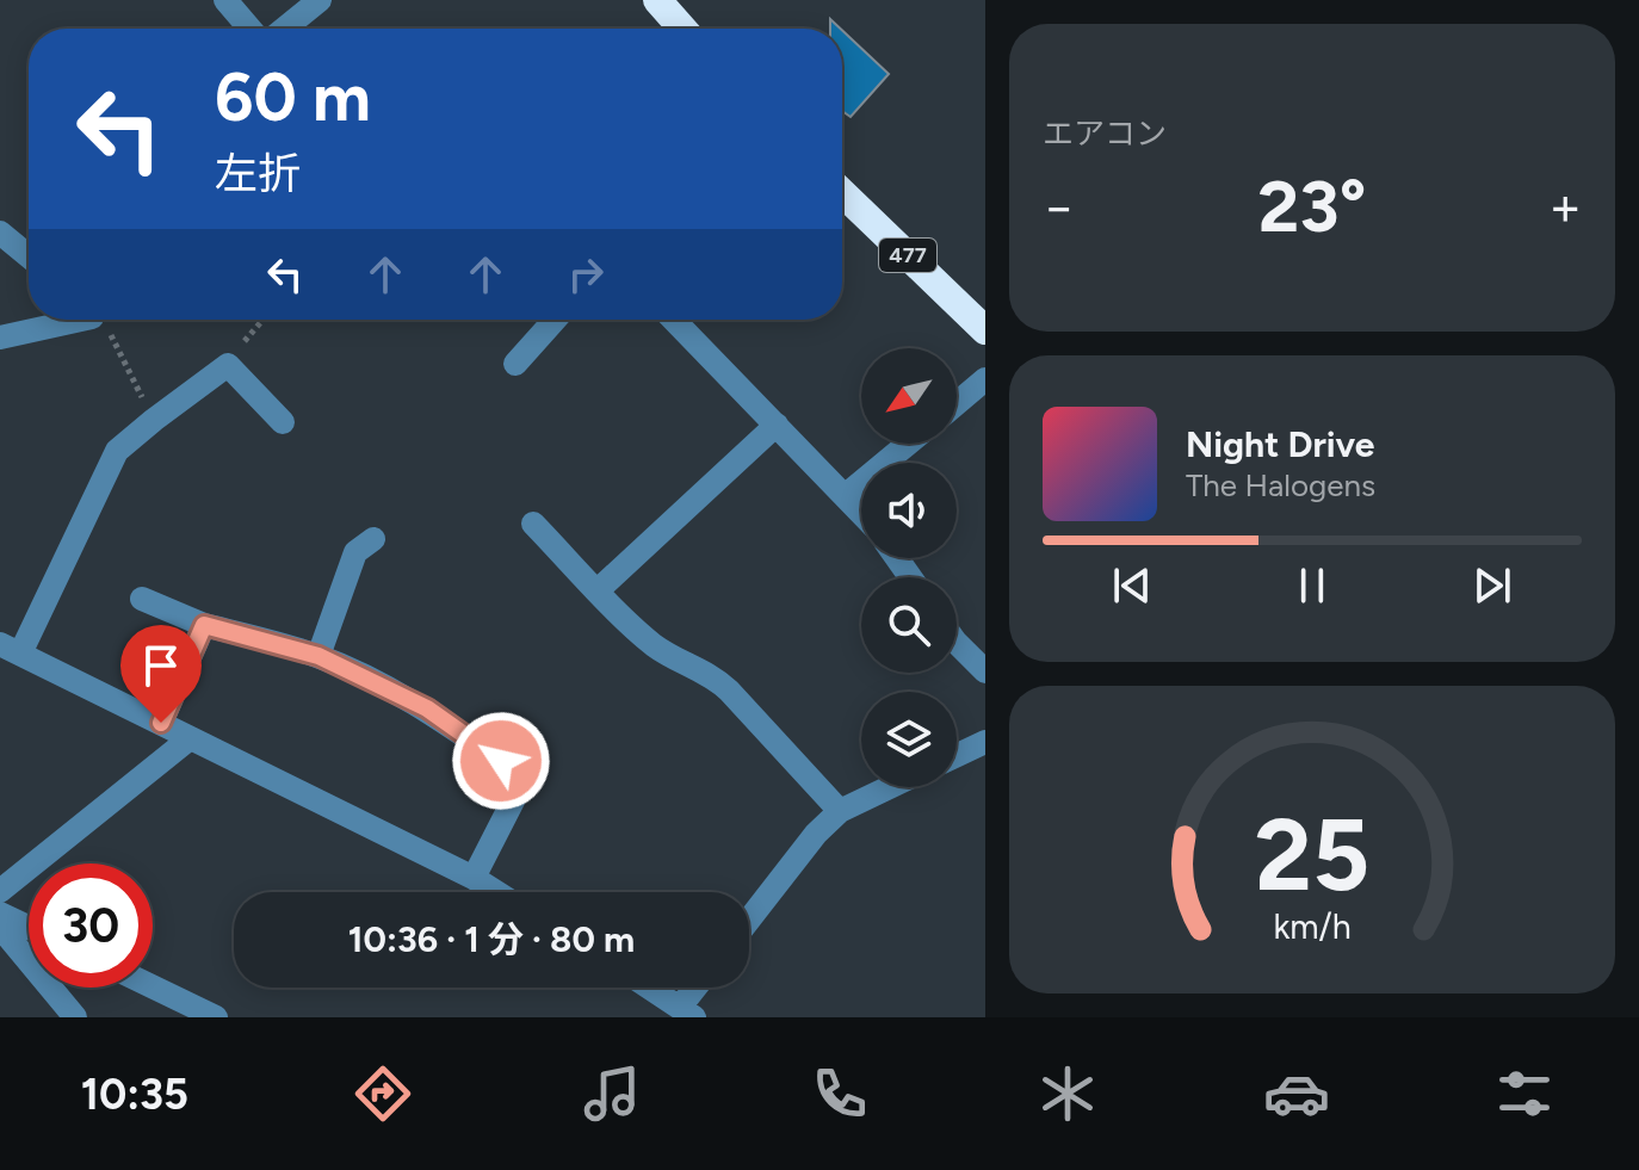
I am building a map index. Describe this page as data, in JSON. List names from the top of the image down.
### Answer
{
  "streets": {
    "highway": ["477"]
  },
  "north": "bottom left",
  "page": {
    "tile": "エアコン",
    "turn": ["60 m", "左折"],
    "heat": ["−", "23°", "+"],
    "song": ["Night Drive", "The Halogens"],
    "limit": "30",
    "trip": "10:36 · 1 分 · 80 m",
    "tabs": "10:35",
    "gauge": ["25", "km/h"]
  }
}
